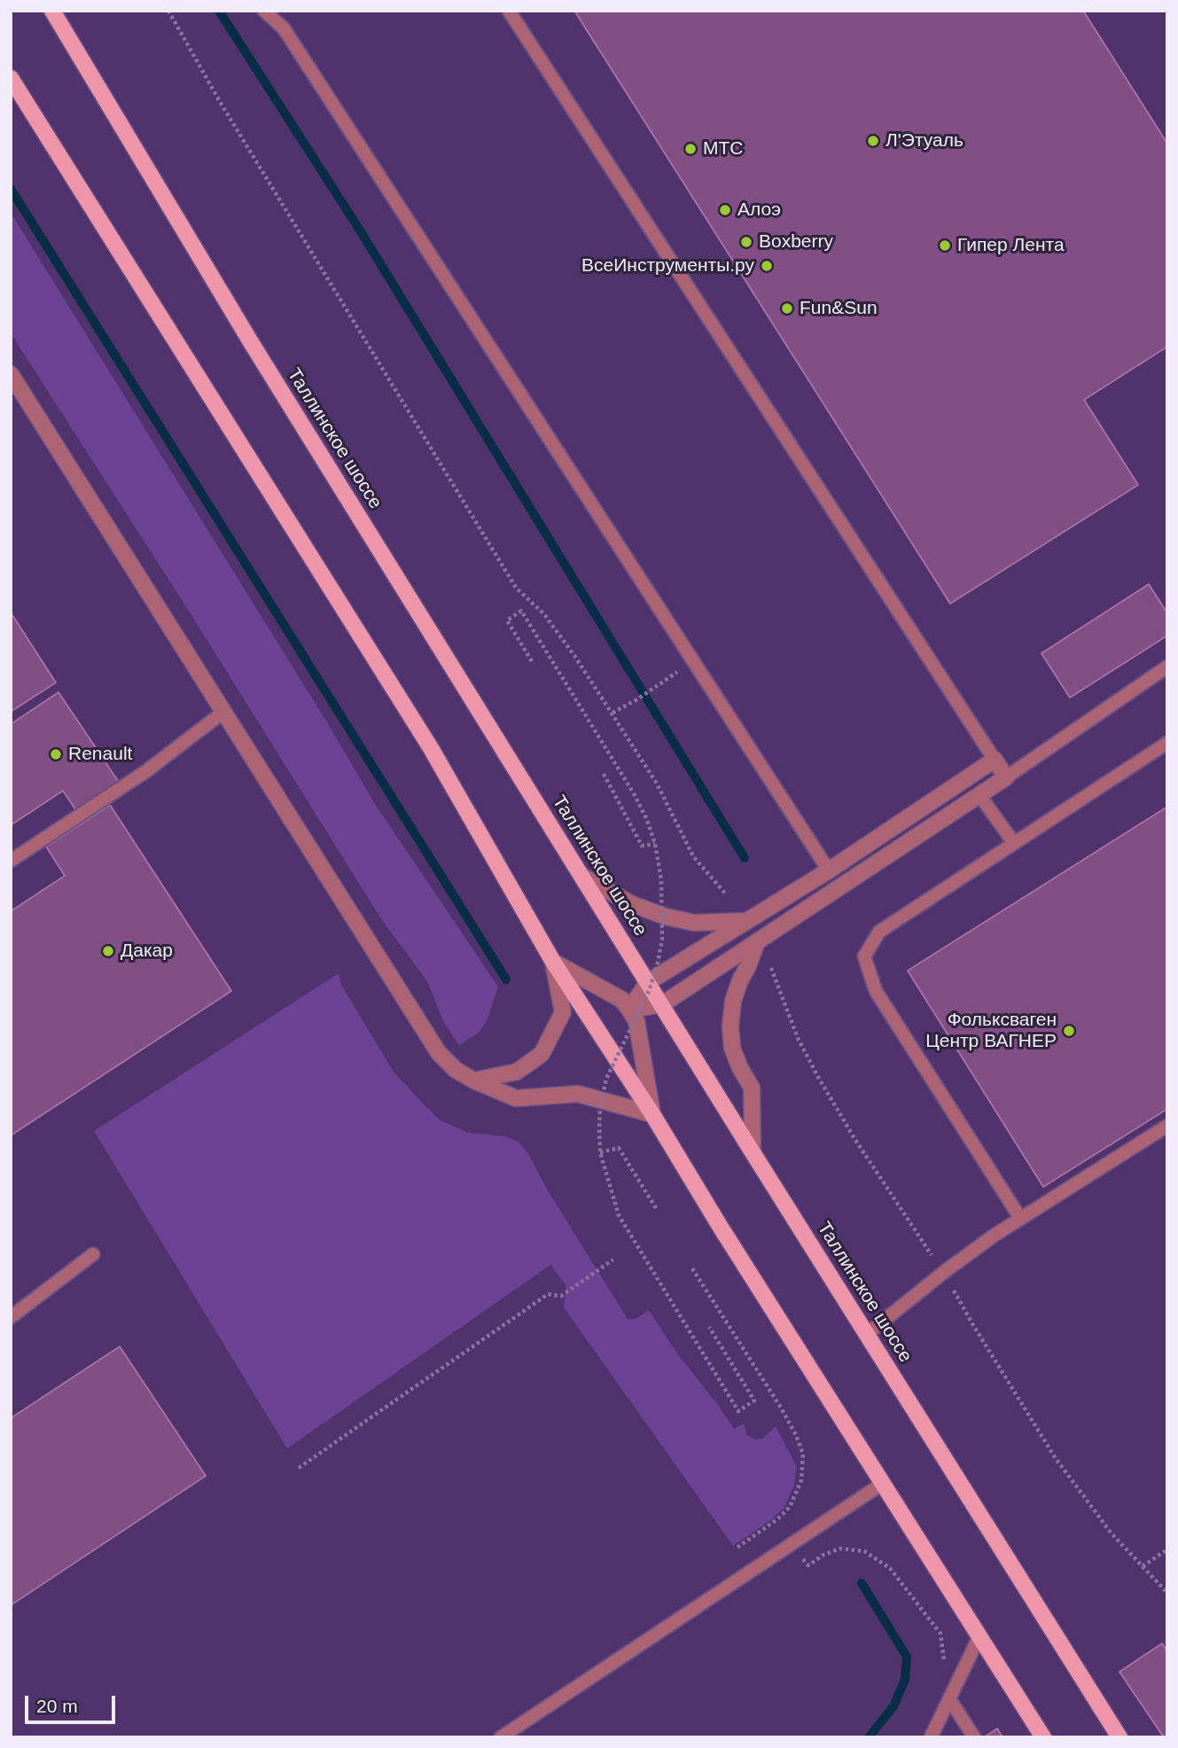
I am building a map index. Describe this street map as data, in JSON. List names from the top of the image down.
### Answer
{
  "streets": {
    "main road": ["Таллинское шоссе"]
  },
  "places": [
    "Л'Этуаль",
    "МТС",
    "Алоэ",
    "Boxberry",
    "Гипер Лента",
    "ВсеИнструменты.ру",
    "Fun&Sun",
    "Renault",
    "Дакар",
    "Фольксваген Центр ВАГНЕР"
  ],
  "scale_bar": "20 m"
}
